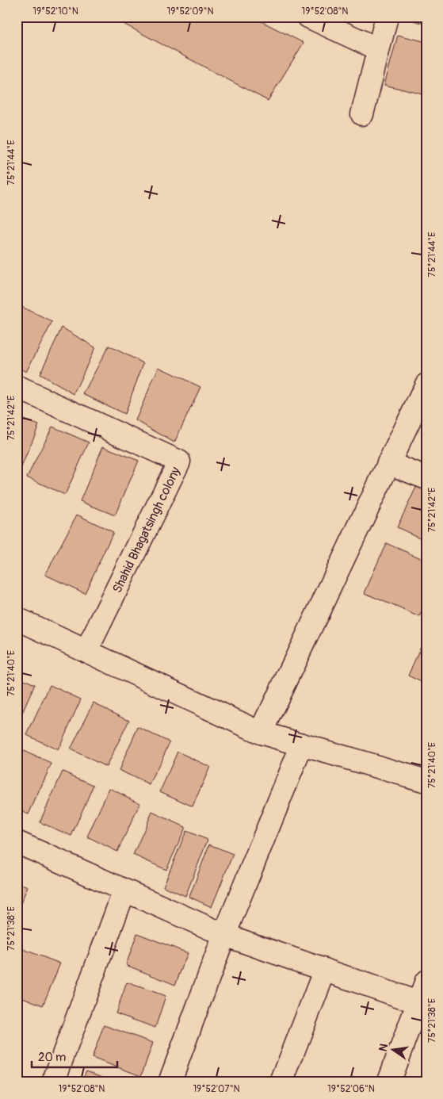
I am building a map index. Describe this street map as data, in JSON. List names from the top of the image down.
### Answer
{
  "streets": {
    "street": ["Shahid Bhagatsingh colony"]
  },
  "scale_bar": "20 m",
  "north": "left",
  "coordinates": [
    "19°52'10\"N",
    "19°52'09\"N",
    "19°52'08\"N",
    "75°21'44\"E",
    "75°21'42\"E",
    "75°21'40\"E",
    "75°21'38\"E",
    "19°52'07\"N",
    "19°52'06\"N"
  ]
}
